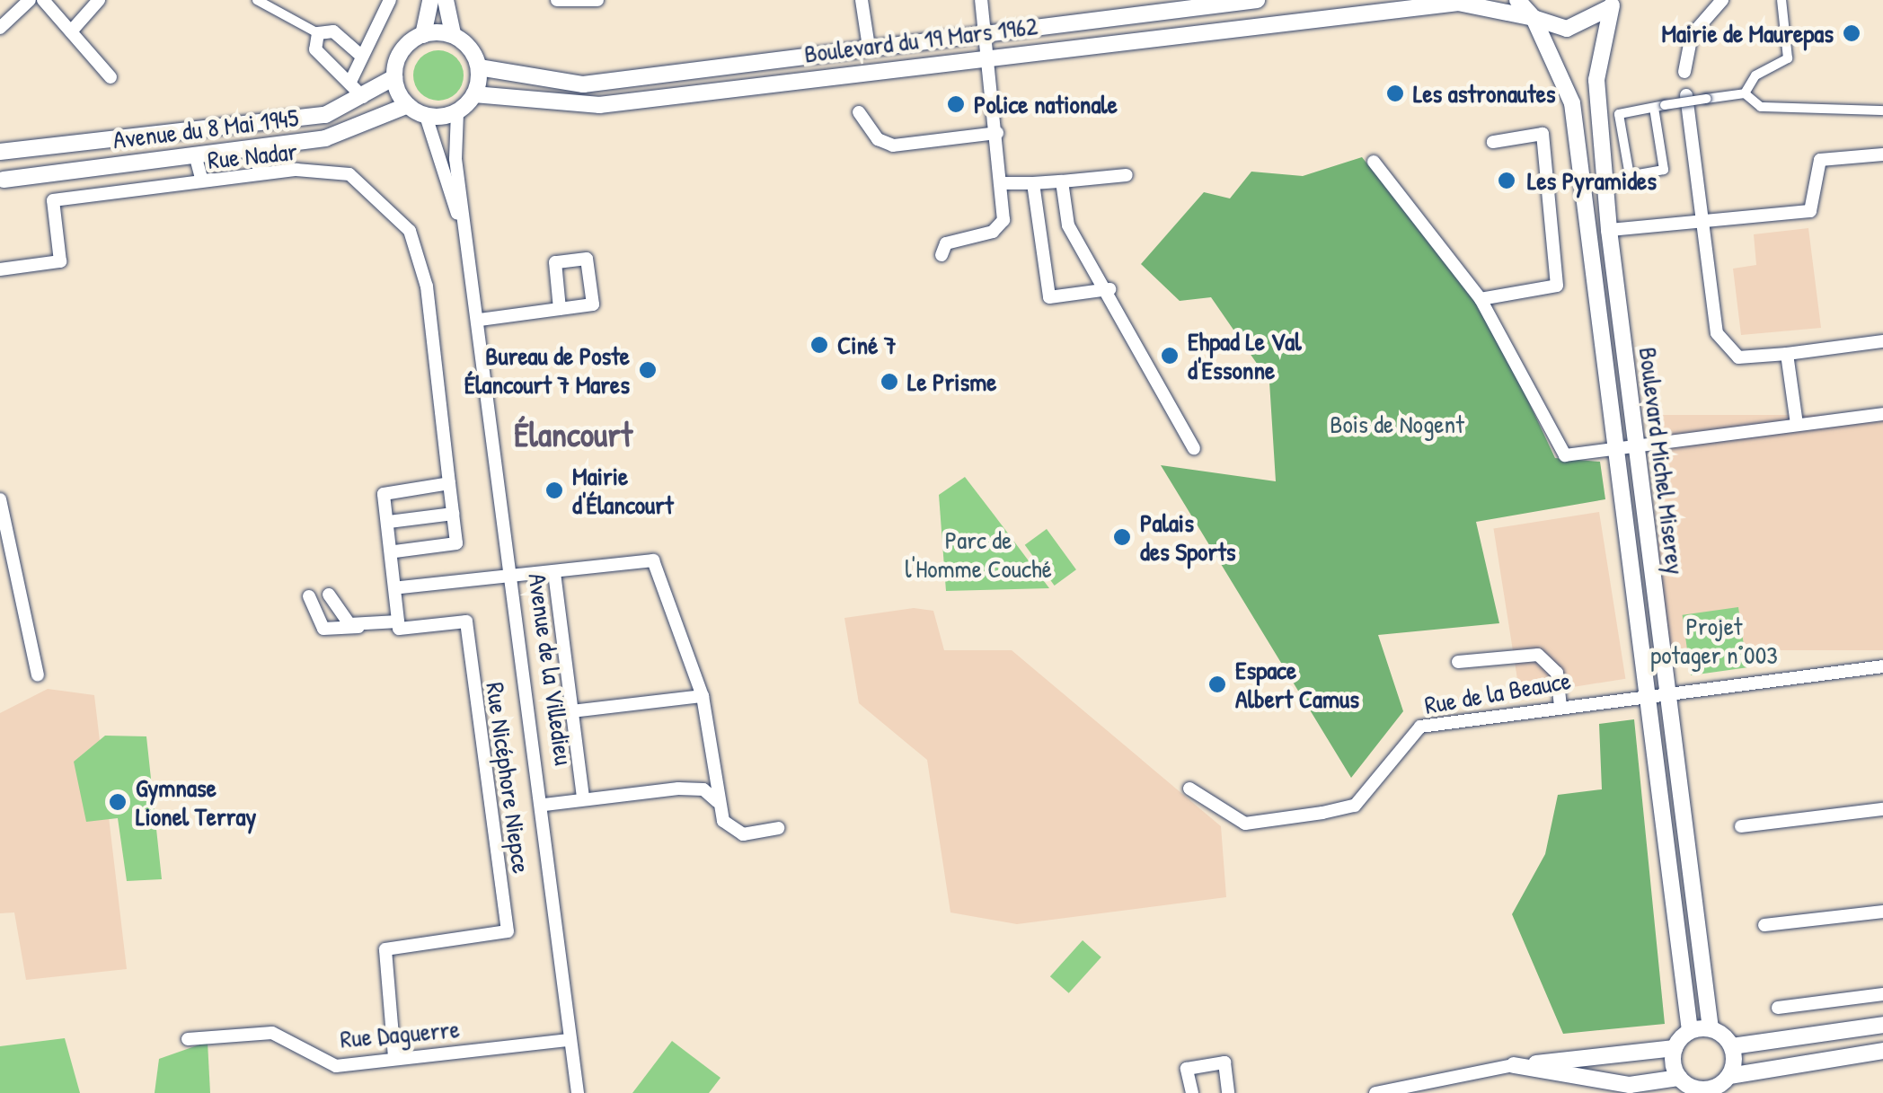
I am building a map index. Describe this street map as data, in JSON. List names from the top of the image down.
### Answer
{
  "streets": {
    "street": [
      "Boulevard du 19 Mars 1962",
      "Avenue du 8 Mai 1945",
      "Rue Nadar",
      "Boulevard Michel Miserey",
      "Avenue de la Villedieu",
      "Rue de la Beauce",
      "Rue Nicéphore Niepce",
      "Rue Daguerre"
    ]
  },
  "crossings": [
    ["Boulevard du 19 Mars 1962", "Avenue du 8 Mai 1945"],
    ["Boulevard du 19 Mars 1962", "Boulevard Michel Miserey"],
    ["Boulevard du 19 Mars 1962", "Avenue de la Villedieu"],
    ["Avenue du 8 Mai 1945", "Avenue de la Villedieu"],
    ["Boulevard Michel Miserey", "Rue de la Beauce"],
    ["Avenue de la Villedieu", "Rue Daguerre"],
    ["Rue Nicéphore Niepce", "Rue Daguerre"]
  ],
  "districts": ["Élancourt"],
  "parks": ["Bois de Nogent", "Parc de l'Homme Couché", "Projet potager n°003"],
  "places": [
    "Mairie de Maurepas",
    "Les astronautes",
    "Police nationale",
    "Les Pyramides",
    "Ciné 7",
    "Ehpad Le Val d'Essonne",
    "Bureau de Poste Élancourt 7 Mares",
    "Le Prisme",
    "Mairie d'Élancourt",
    "Palais des Sports",
    "Espace Albert Camus",
    "Gymnase Lionel Terray"
  ]
}
